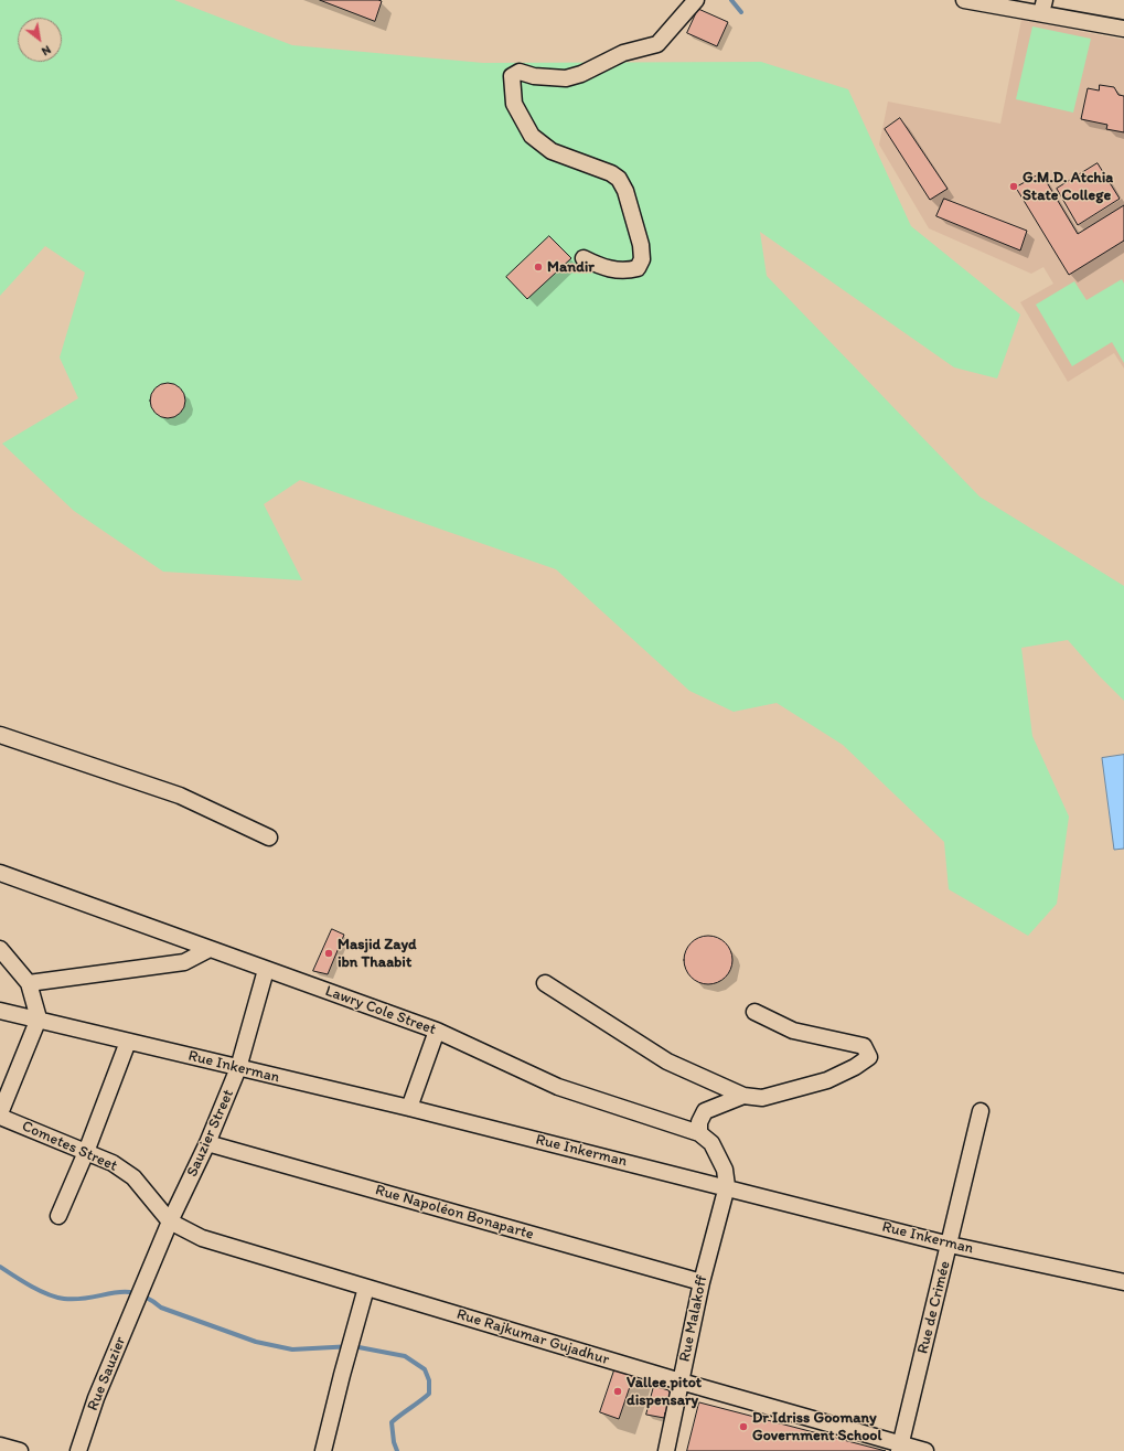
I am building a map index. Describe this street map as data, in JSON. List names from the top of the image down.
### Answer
{
  "streets": {
    "street": [
      "Lawry Cole Street",
      "Rue Inkerman",
      "Sauzier Street",
      "Cometes Street",
      "Rue Napoléon Bonaparte",
      "Rue de Crimée",
      "Rue Malakoff",
      "Rue Rajkumar Gujadhur",
      "Rue Sauzier"
    ]
  },
  "crossings": [
    ["Lawry Cole Street", "Rue Inkerman"],
    ["Lawry Cole Street", "Sauzier Street"],
    ["Lawry Cole Street", "Rue Malakoff"],
    ["Rue Inkerman", "Sauzier Street"],
    ["Rue Inkerman", "Rue de Crimée"],
    ["Rue Inkerman", "Rue Malakoff"],
    ["Sauzier Street", "Cometes Street"],
    ["Sauzier Street", "Rue Napoléon Bonaparte"],
    ["Sauzier Street", "Rue Rajkumar Gujadhur"],
    ["Sauzier Street", "Rue Sauzier"],
    ["Cometes Street", "Rue Rajkumar Gujadhur"],
    ["Rue Napoléon Bonaparte", "Rue Malakoff"],
    ["Rue de Crimée", "Rue Rajkumar Gujadhur"],
    ["Rue Malakoff", "Rue Rajkumar Gujadhur"]
  ],
  "places": [
    "G.M.D. Atchia State College",
    "Mandir",
    "Masjid Zayd ibn Thaabit",
    "Vallee pitot dispensary",
    "Dr Idriss Goomany Government School"
  ],
  "north": "bottom right"
}
